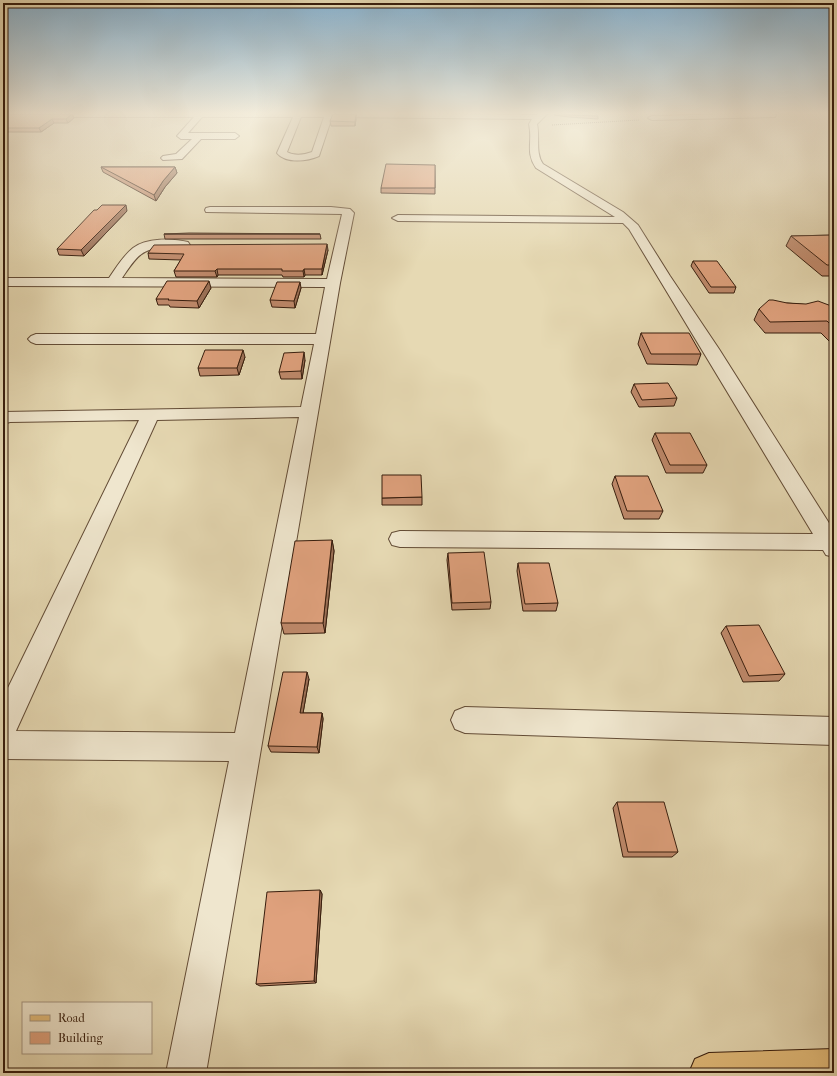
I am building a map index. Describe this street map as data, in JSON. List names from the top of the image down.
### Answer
{
  "legend": ["Road", "Building"]
}
